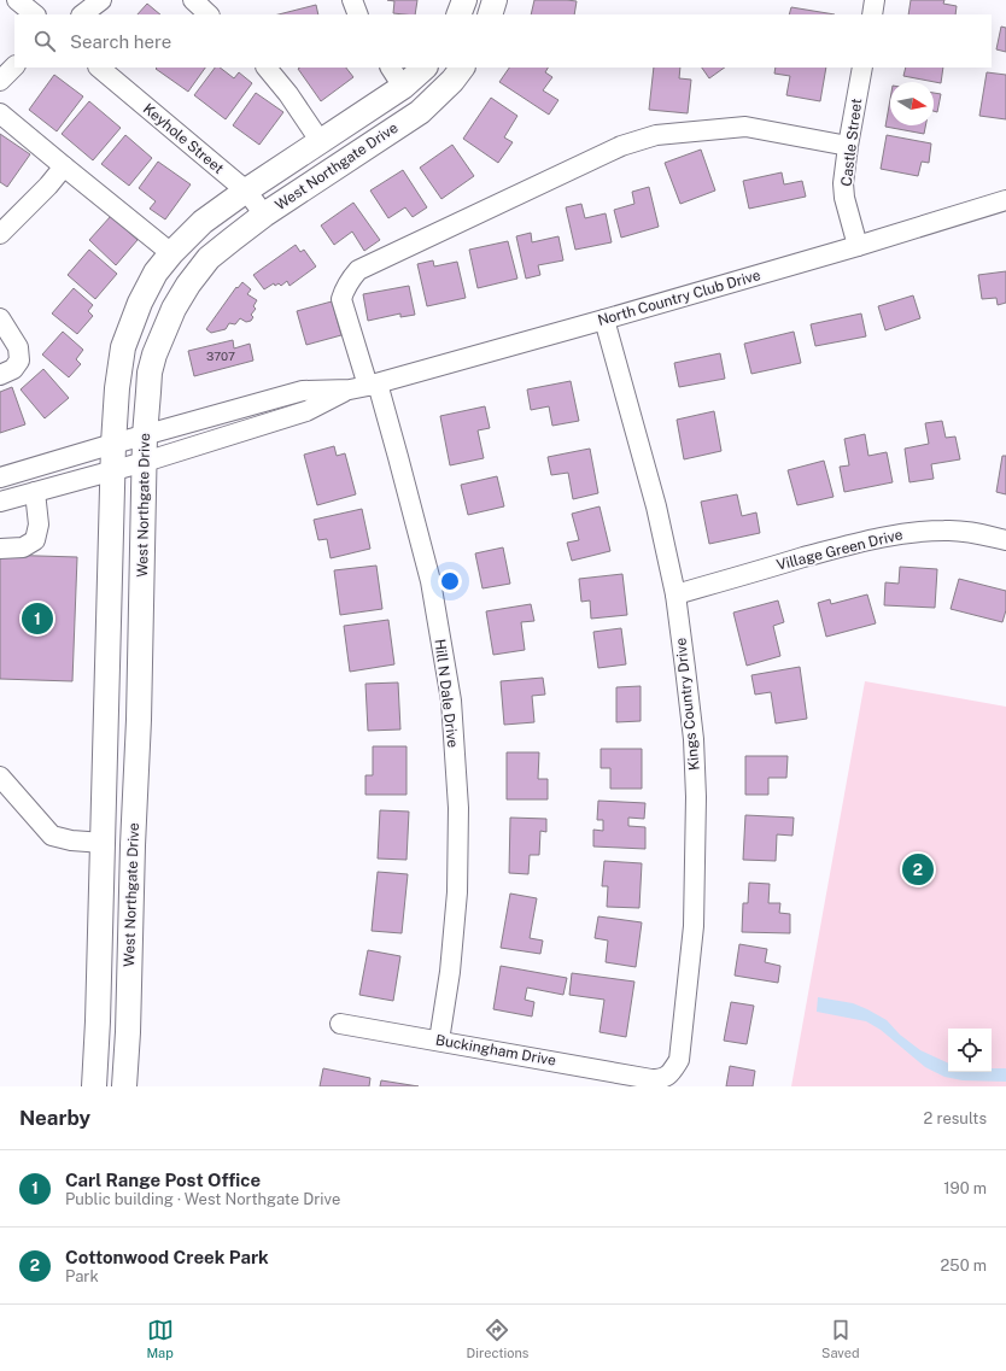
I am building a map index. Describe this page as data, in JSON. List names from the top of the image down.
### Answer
{
  "streets": {
    "main road": ["West Northgate Drive"],
    "street": [
      "Keyhole Street",
      "Castle Street",
      "North Country Club Drive",
      "Village Green Drive",
      "Hill N Dale Drive",
      "Kings Country Drive",
      "Buckingham Drive"
    ]
  },
  "crossings": [
    ["Keyhole Street", "West Northgate Drive"],
    ["Castle Street", "North Country Club Drive"],
    ["Castle Street", "Hill N Dale Drive"],
    ["West Northgate Drive", "North Country Club Drive"],
    ["North Country Club Drive", "Hill N Dale Drive"],
    ["North Country Club Drive", "Kings Country Drive"],
    ["Village Green Drive", "Kings Country Drive"],
    ["Hill N Dale Drive", "Buckingham Drive"],
    ["Kings Country Drive", "Buckingham Drive"]
  ],
  "house_numbers": ["3707"],
  "north": "right",
  "page": {
    "search": "Search here",
    "pins": ["1", "2"],
    "heading": ["Nearby", "2 results"],
    "list": [
      {
        "mark": "1",
        "name": "Carl Range Post Office",
        "note": "Public building · West Northgate Drive",
        "value": "190 m"
      },
      {
        "mark": "2",
        "name": "Cottonwood Creek Park",
        "note": "Park",
        "value": "250 m"
      }
    ],
    "nav": ["Map", "Directions", "Saved"]
  }
}
